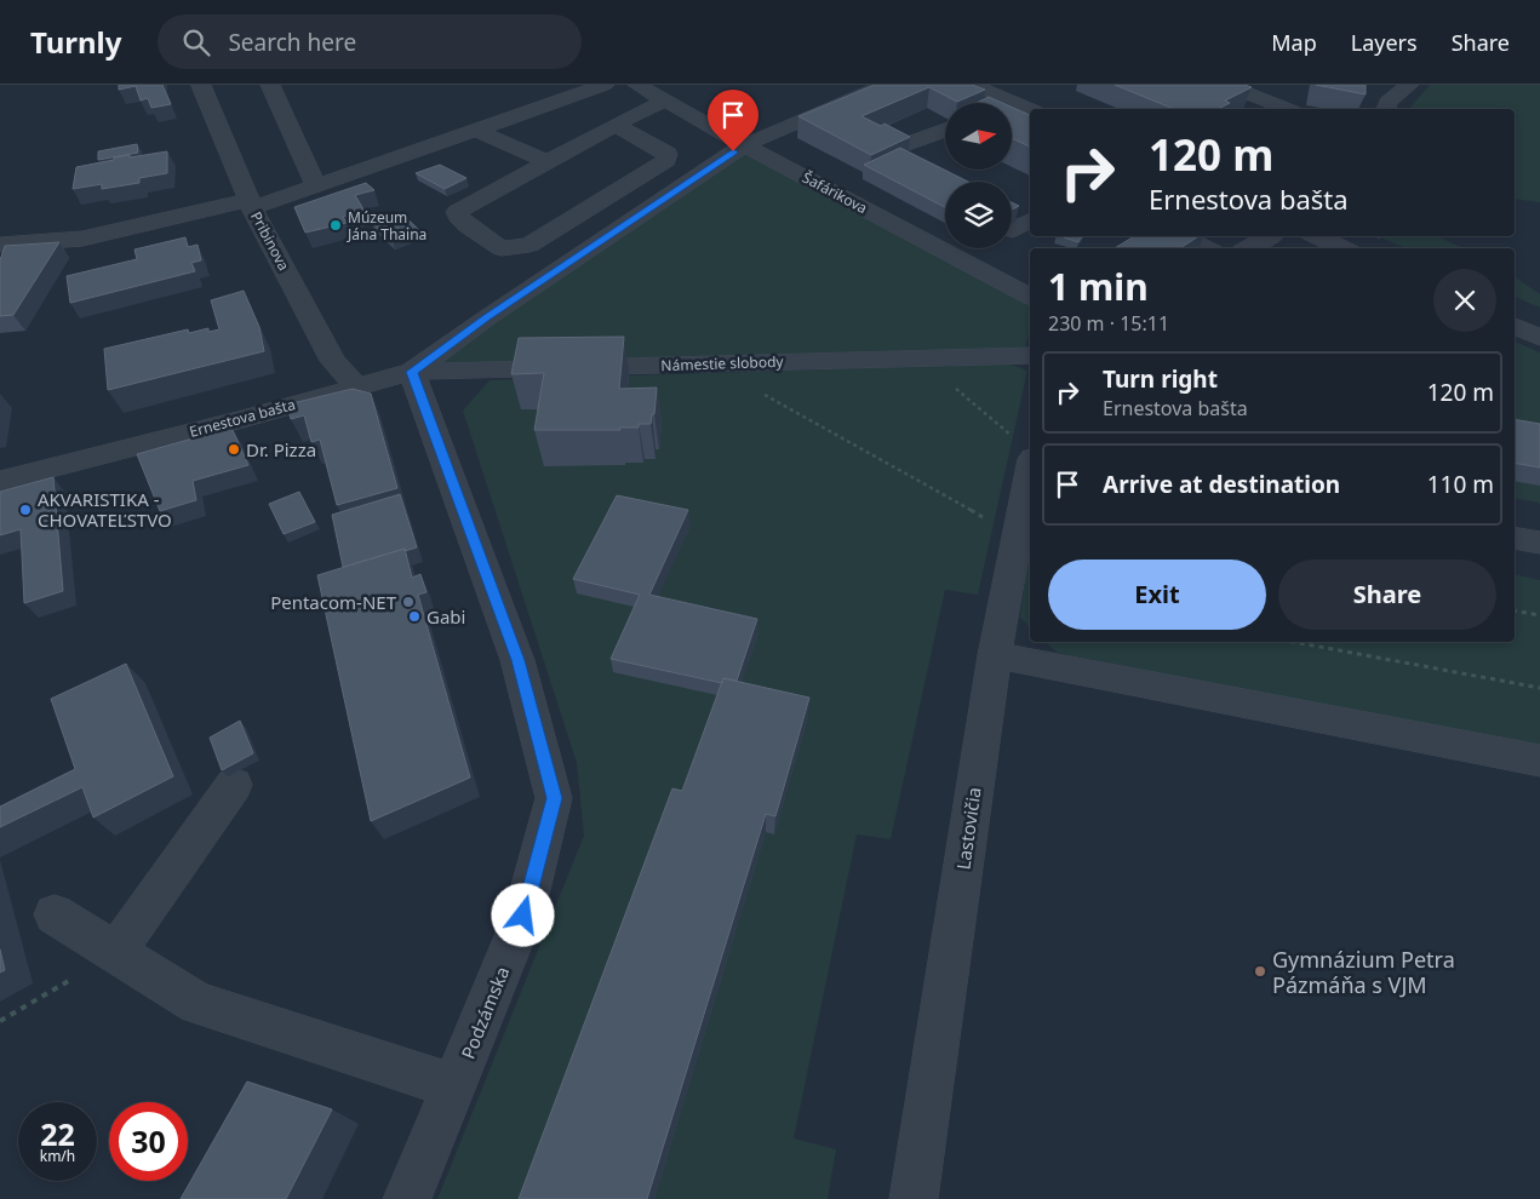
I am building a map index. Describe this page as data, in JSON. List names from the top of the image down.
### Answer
{
  "streets": {
    "street": [
      "Šafárikova",
      "Pribinova",
      "Námestie slobody",
      "Ernestova bašta",
      "Lastovičia",
      "Podzámska"
    ]
  },
  "crossings": [
    ["Šafárikova", "Ernestova bašta"],
    ["Pribinova", "Ernestova bašta"],
    ["Námestie slobody", "Ernestova bašta"],
    ["Námestie slobody", "Podzámska"],
    ["Ernestova bašta", "Podzámska"]
  ],
  "places": [
    "Múzeum Jána Thaina",
    "Dr. Pizza",
    "AKVARISTIKA - CHOVATEĽSTVO",
    "Pentacom-NET",
    "Gabi",
    "Gymnázium Petra Pázmáňa s VJM"
  ],
  "north": "right",
  "page": {
    "header": "Turnly",
    "search": "Search here",
    "nav": ["Map", "Layers", "Share"],
    "turn": ["120 m", "Ernestova bašta"],
    "heading": ["1 min", "230 m · 15:11"],
    "list": [
      {
        "name": "Turn right",
        "note": "Ernestova bašta",
        "value": "120 m"
      },
      {
        "name": "Arrive at destination",
        "value": "110 m"
      }
    ],
    "buttons": ["Exit", "Share"],
    "speed": "22 km/h",
    "limit": "30"
  }
}
